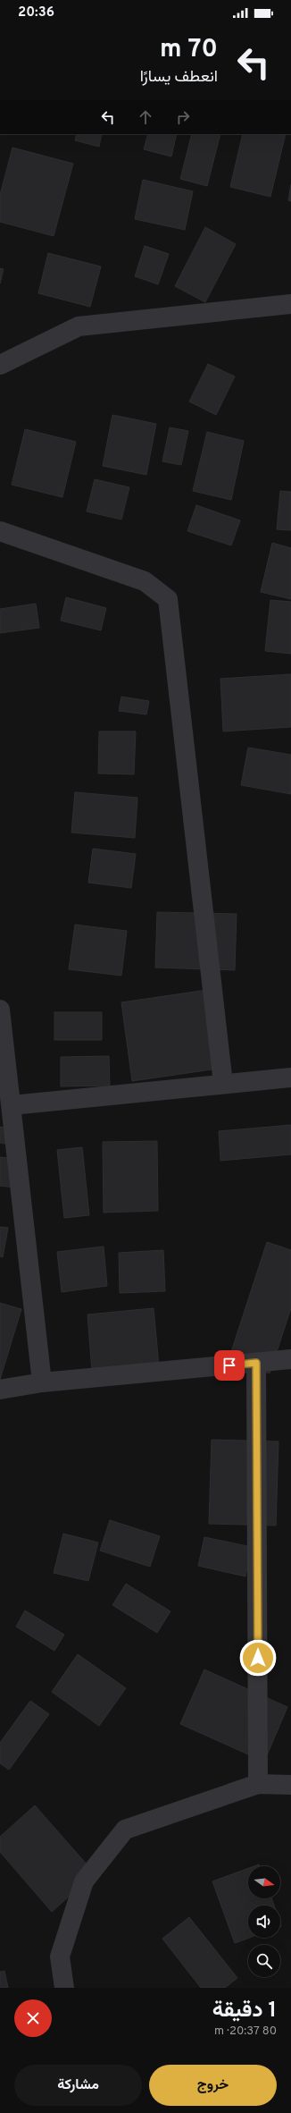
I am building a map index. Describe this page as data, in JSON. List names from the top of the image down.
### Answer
{
  "north": "right",
  "page": {
    "status": "20:36",
    "turn": ["70 m", "انعطف يسارًا"],
    "heading": ["1 دقيقة", "80 m · 20:37"],
    "buttons": ["خروج", "مشاركة"]
  }
}
